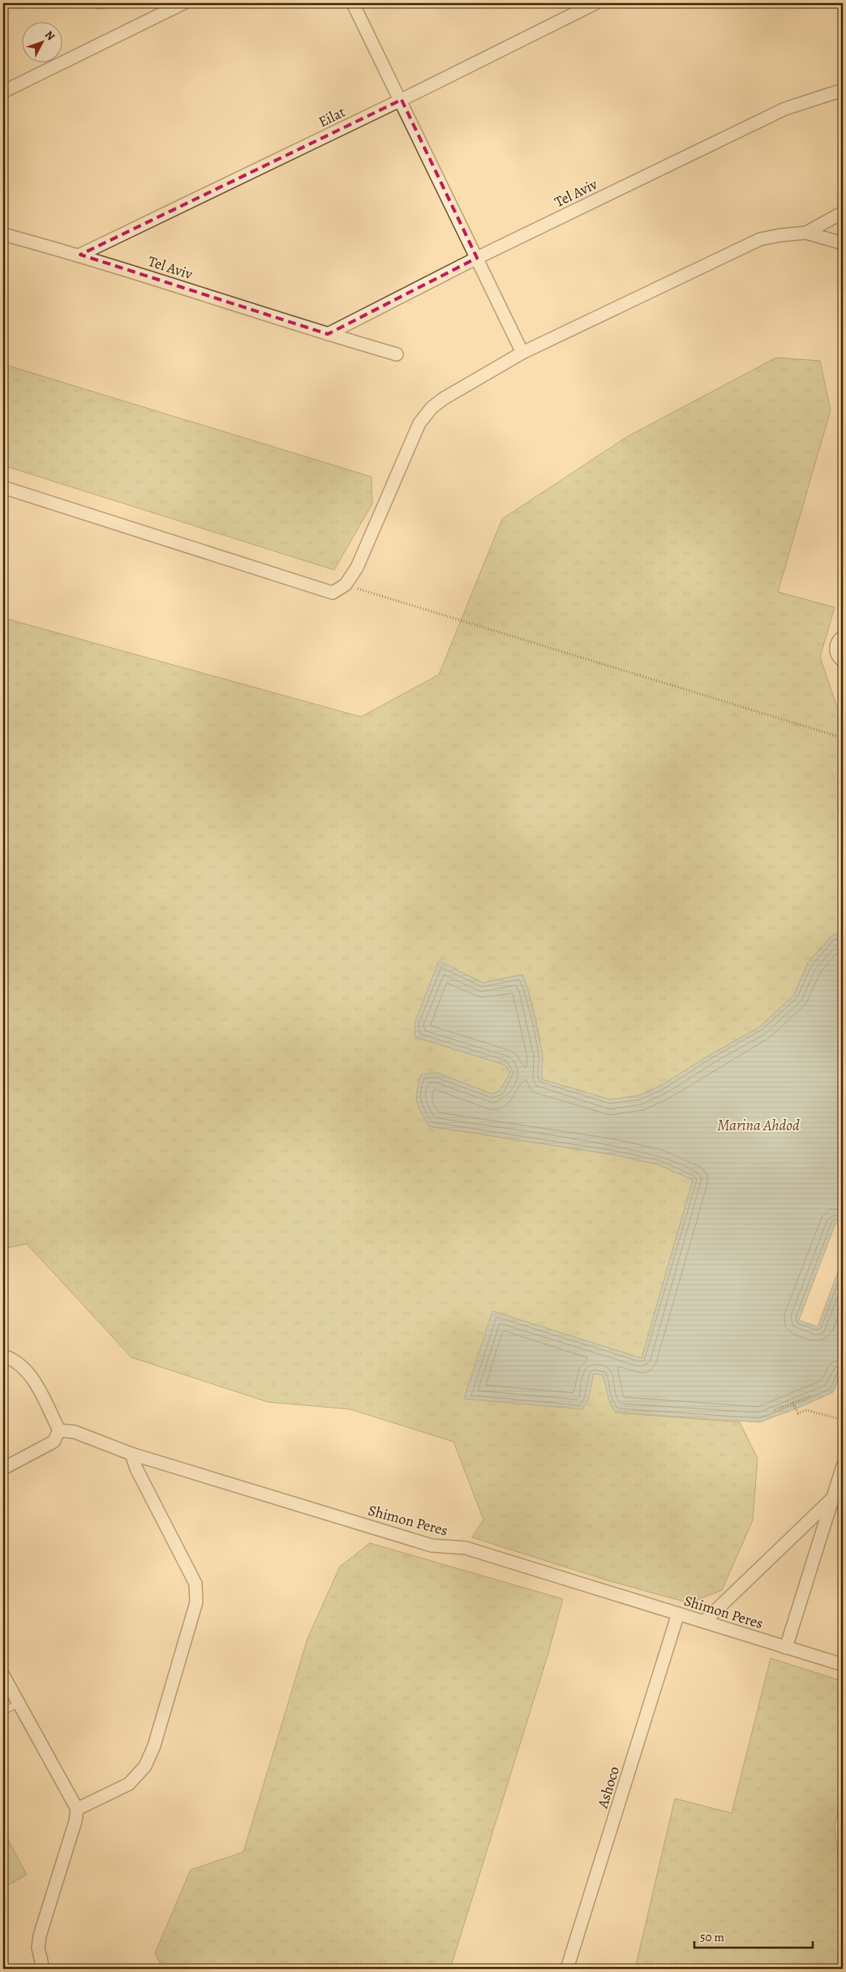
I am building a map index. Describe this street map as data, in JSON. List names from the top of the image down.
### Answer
{
  "streets": {
    "street": [
      "Eilat",
      "Tel Aviv",
      "Shimon Peres",
      "Ashoco"
    ]
  },
  "crossings": [
    ["Eilat", "Tel Aviv"],
    ["Shimon Peres", "Ashoco"]
  ],
  "water": ["Marina Ahdod"],
  "scale_bar": "50 m",
  "north": "top right"
}
